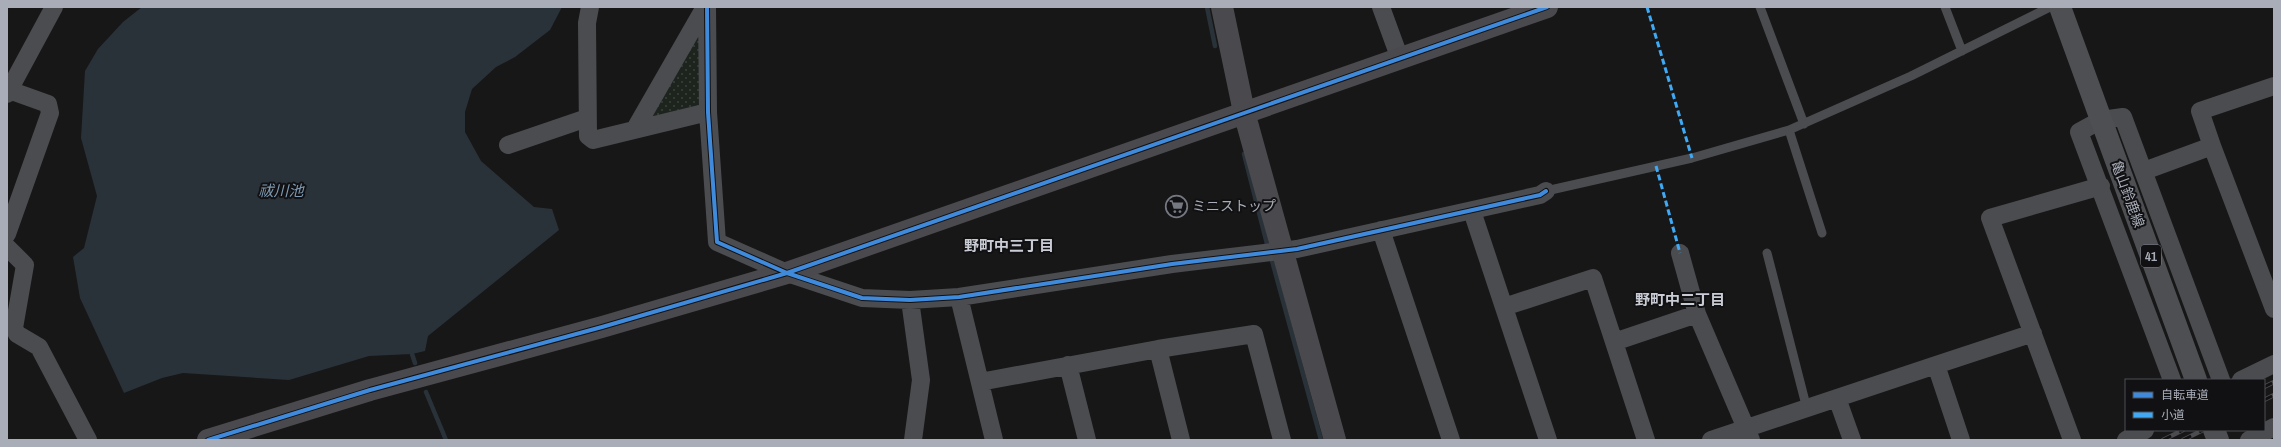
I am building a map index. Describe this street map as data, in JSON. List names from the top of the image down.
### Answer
{
  "streets": {
    "main road": ["亀山鈴鹿線", "41"]
  },
  "districts": ["野町中三丁目", "野町中二丁目"],
  "water": ["祓川池"],
  "places": {
    "supermarket": ["ミニストップ"]
  },
  "legend": ["自転車道", "小道"]
}
